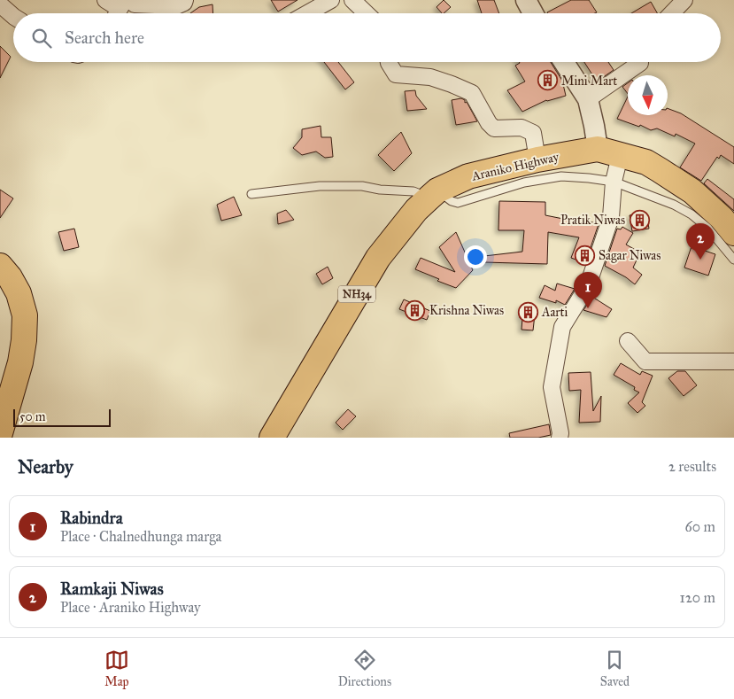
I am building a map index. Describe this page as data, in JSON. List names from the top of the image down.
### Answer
{
  "streets": {
    "highway": ["Araniko Highway", "NH34"]
  },
  "places": {
    "building": [
      "Mini Mart",
      "Pratik Niwas",
      "Sagar Niwas",
      "Krishna Niwas",
      "Aarti"
    ]
  },
  "scale_bar": "50 m",
  "north": "bottom",
  "page": {
    "search": "Search here",
    "pins": ["2", "1"],
    "scale": "50 m",
    "heading": ["Nearby", "2 results"],
    "list": [
      {
        "mark": "1",
        "name": "Rabindra",
        "note": "Place · Chalnedhunga marga",
        "value": "60 m"
      },
      {
        "mark": "2",
        "name": "Ramkaji Niwas",
        "note": "Place · Araniko Highway",
        "value": "120 m"
      }
    ],
    "nav": ["Map", "Directions", "Saved"]
  }
}
